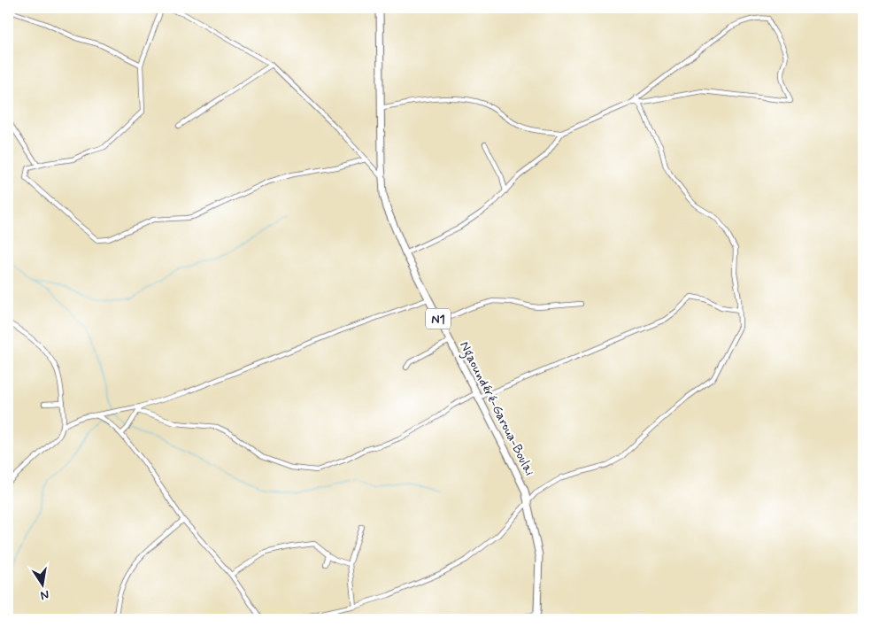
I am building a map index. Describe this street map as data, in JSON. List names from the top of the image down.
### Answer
{
  "streets": {
    "highway": ["N1", "Ngaoundéré-Garoua-Boulai"]
  },
  "north": "bottom"
}
